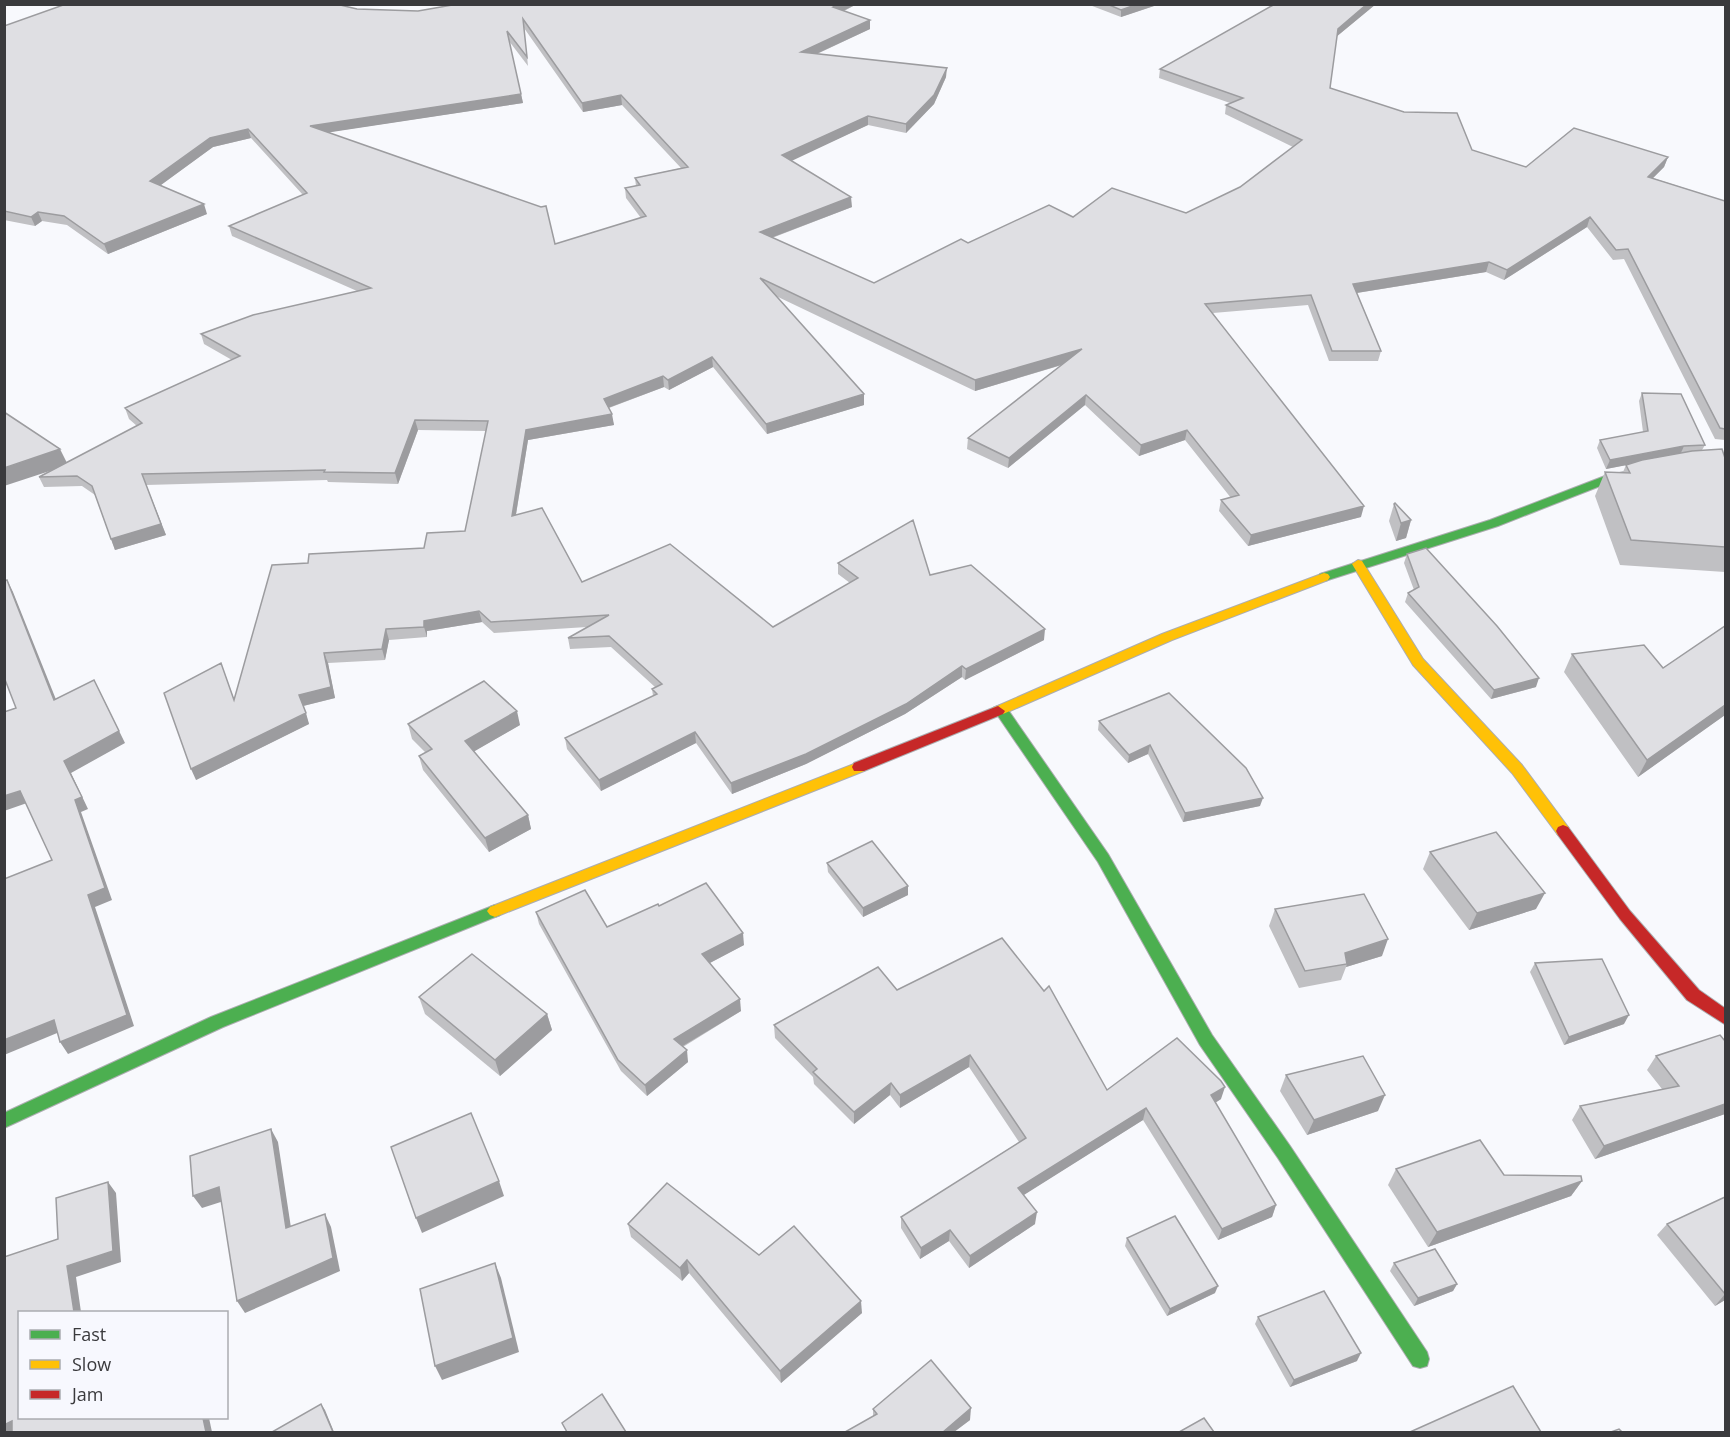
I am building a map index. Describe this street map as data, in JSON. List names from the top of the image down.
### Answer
{
  "legend": ["Fast", "Slow", "Jam"]
}
